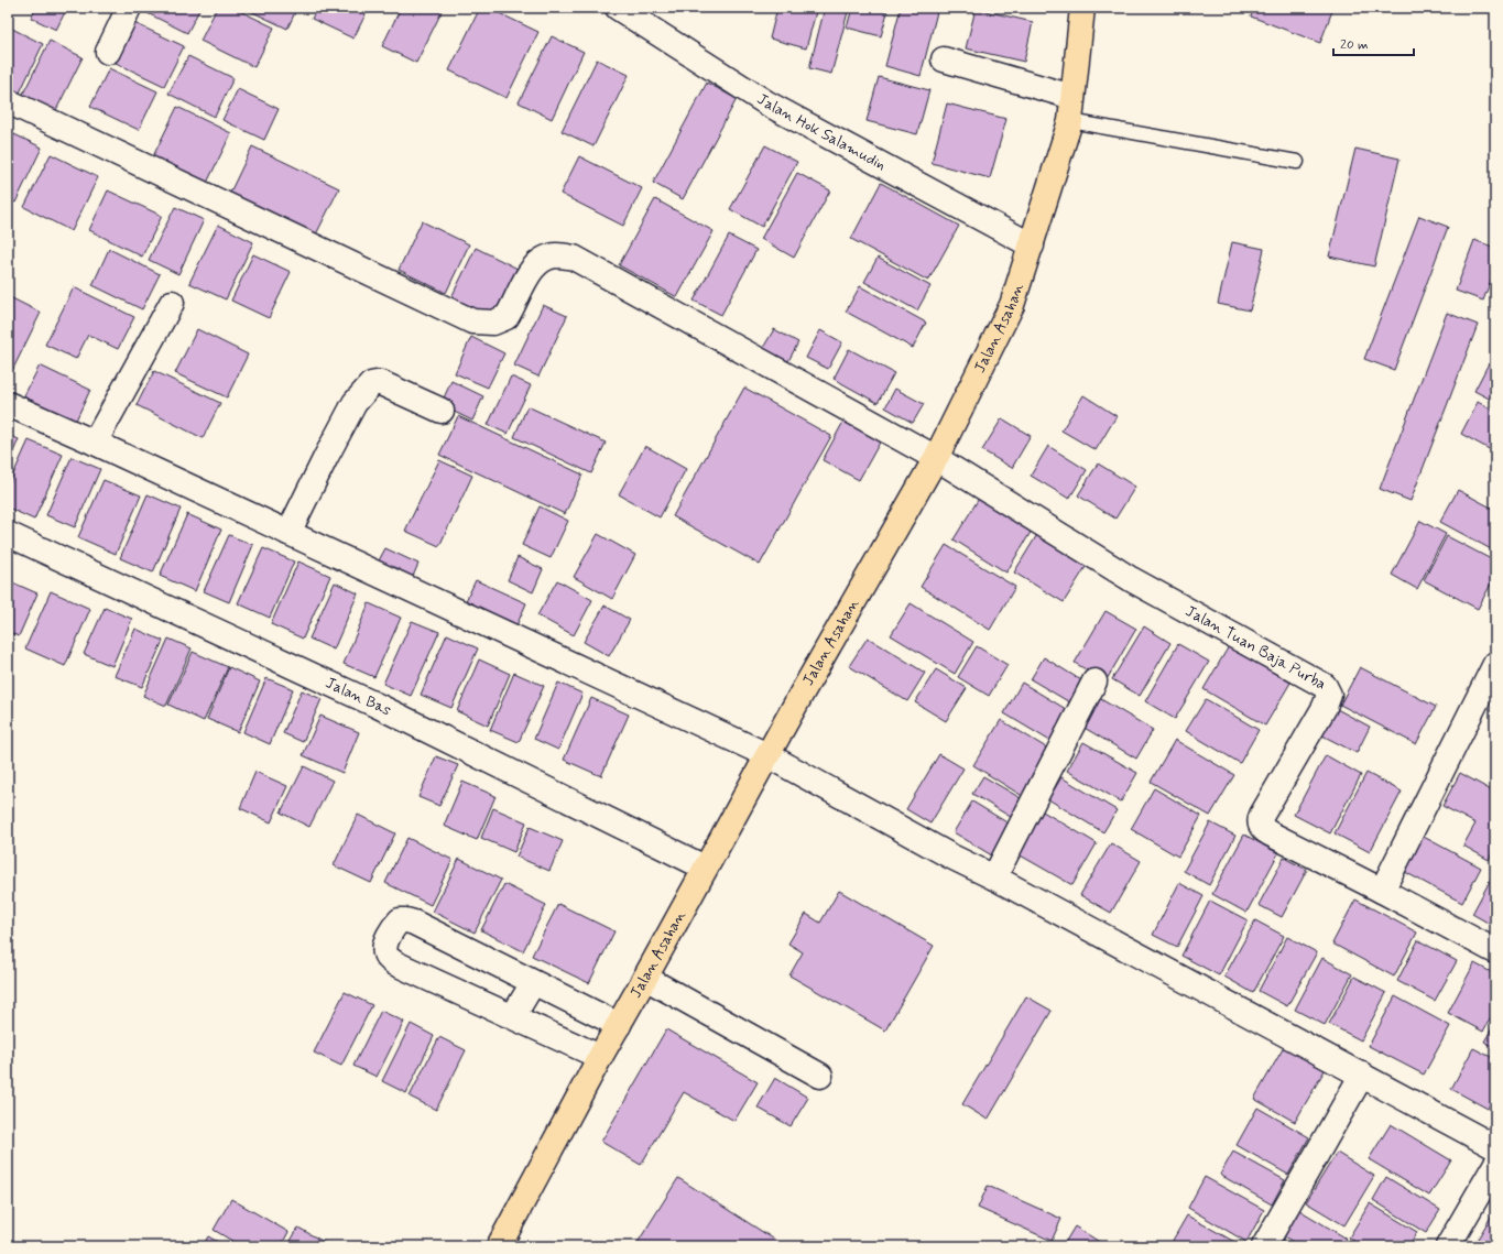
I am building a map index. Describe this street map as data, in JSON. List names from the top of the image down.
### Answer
{
  "streets": {
    "main road": ["Jalan Asahan"],
    "street": ["Jalan Hok Salamudin", "Jalan Tuan Baja Purba", "Jalan Bas"]
  },
  "crossings": [
    ["Jalan Hok Salamudin", "Jalan Asahan"],
    ["Jalan Asahan", "Jalan Tuan Baja Purba"],
    ["Jalan Asahan", "Jalan Bas"]
  ],
  "scale_bar": "20 m"
}
